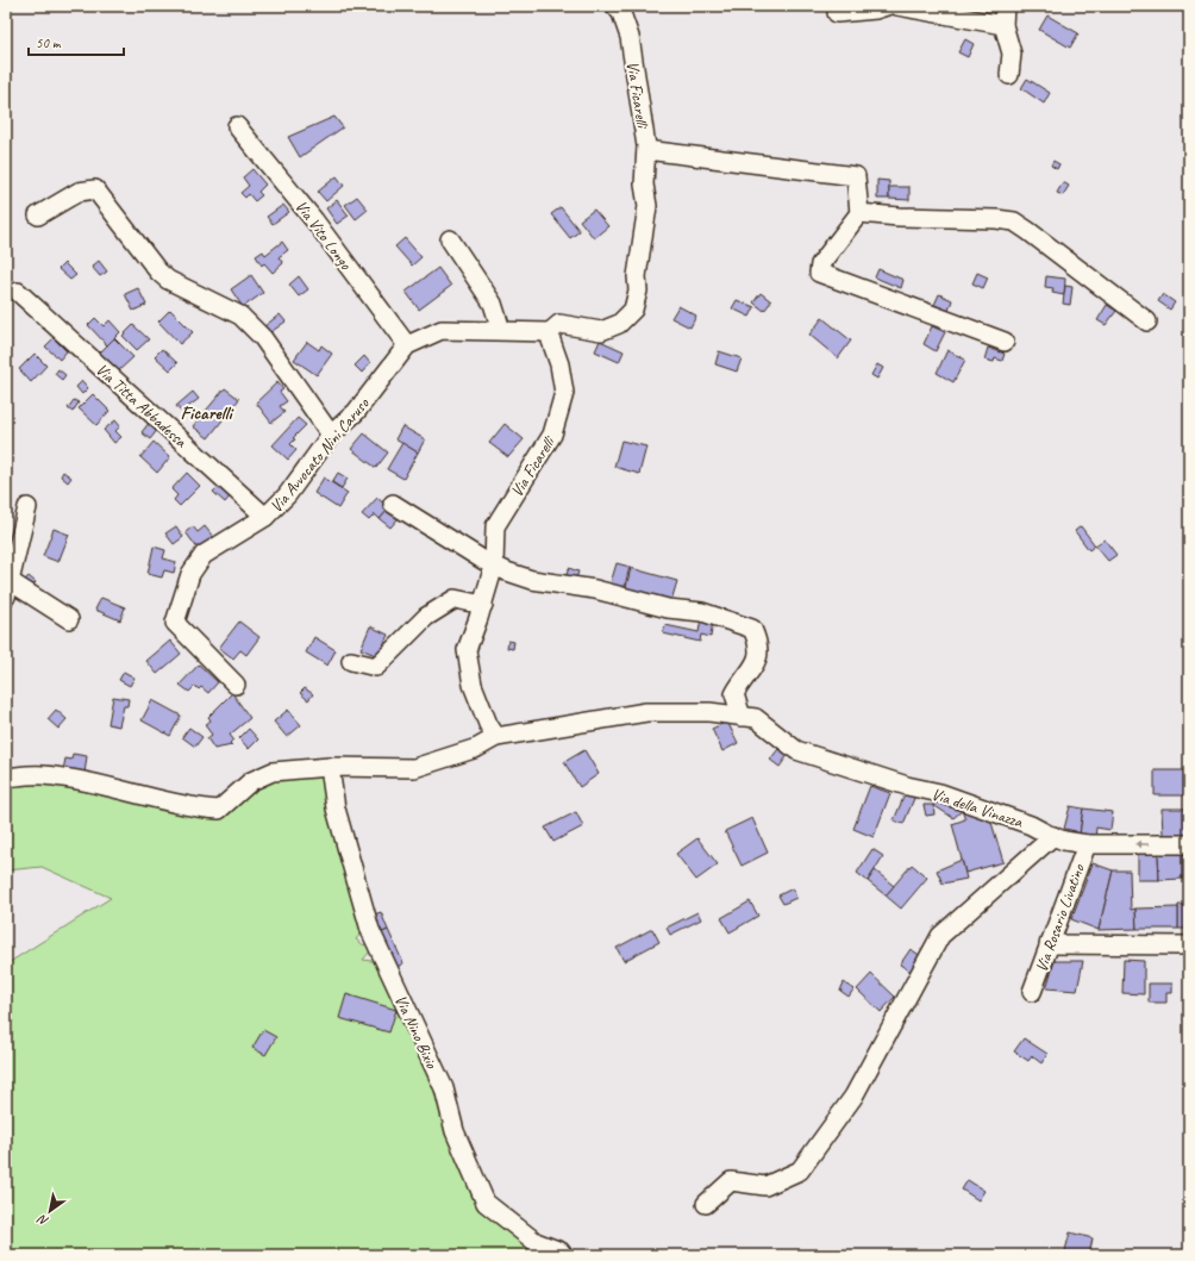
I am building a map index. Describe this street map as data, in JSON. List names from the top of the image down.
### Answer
{
  "streets": {
    "street": [
      "Via Ficarelli",
      "Via Vito Longo",
      "Via Titta Abbadessa",
      "Via Avvocato Ninì Caruso",
      "Via della Vinazza",
      "Via Rosario Livatino",
      "Via Nino Bixio"
    ]
  },
  "crossings": [
    ["Via Ficarelli", "Via Avvocato Ninì Caruso"],
    ["Via Ficarelli", "Via della Vinazza"],
    ["Via Vito Longo", "Via Avvocato Ninì Caruso"],
    ["Via Titta Abbadessa", "Via Avvocato Ninì Caruso"],
    ["Via della Vinazza", "Via Rosario Livatino"],
    ["Via della Vinazza", "Via Nino Bixio"]
  ],
  "districts": ["Ficarelli"],
  "scale_bar": "50 m",
  "north": "bottom left"
}
